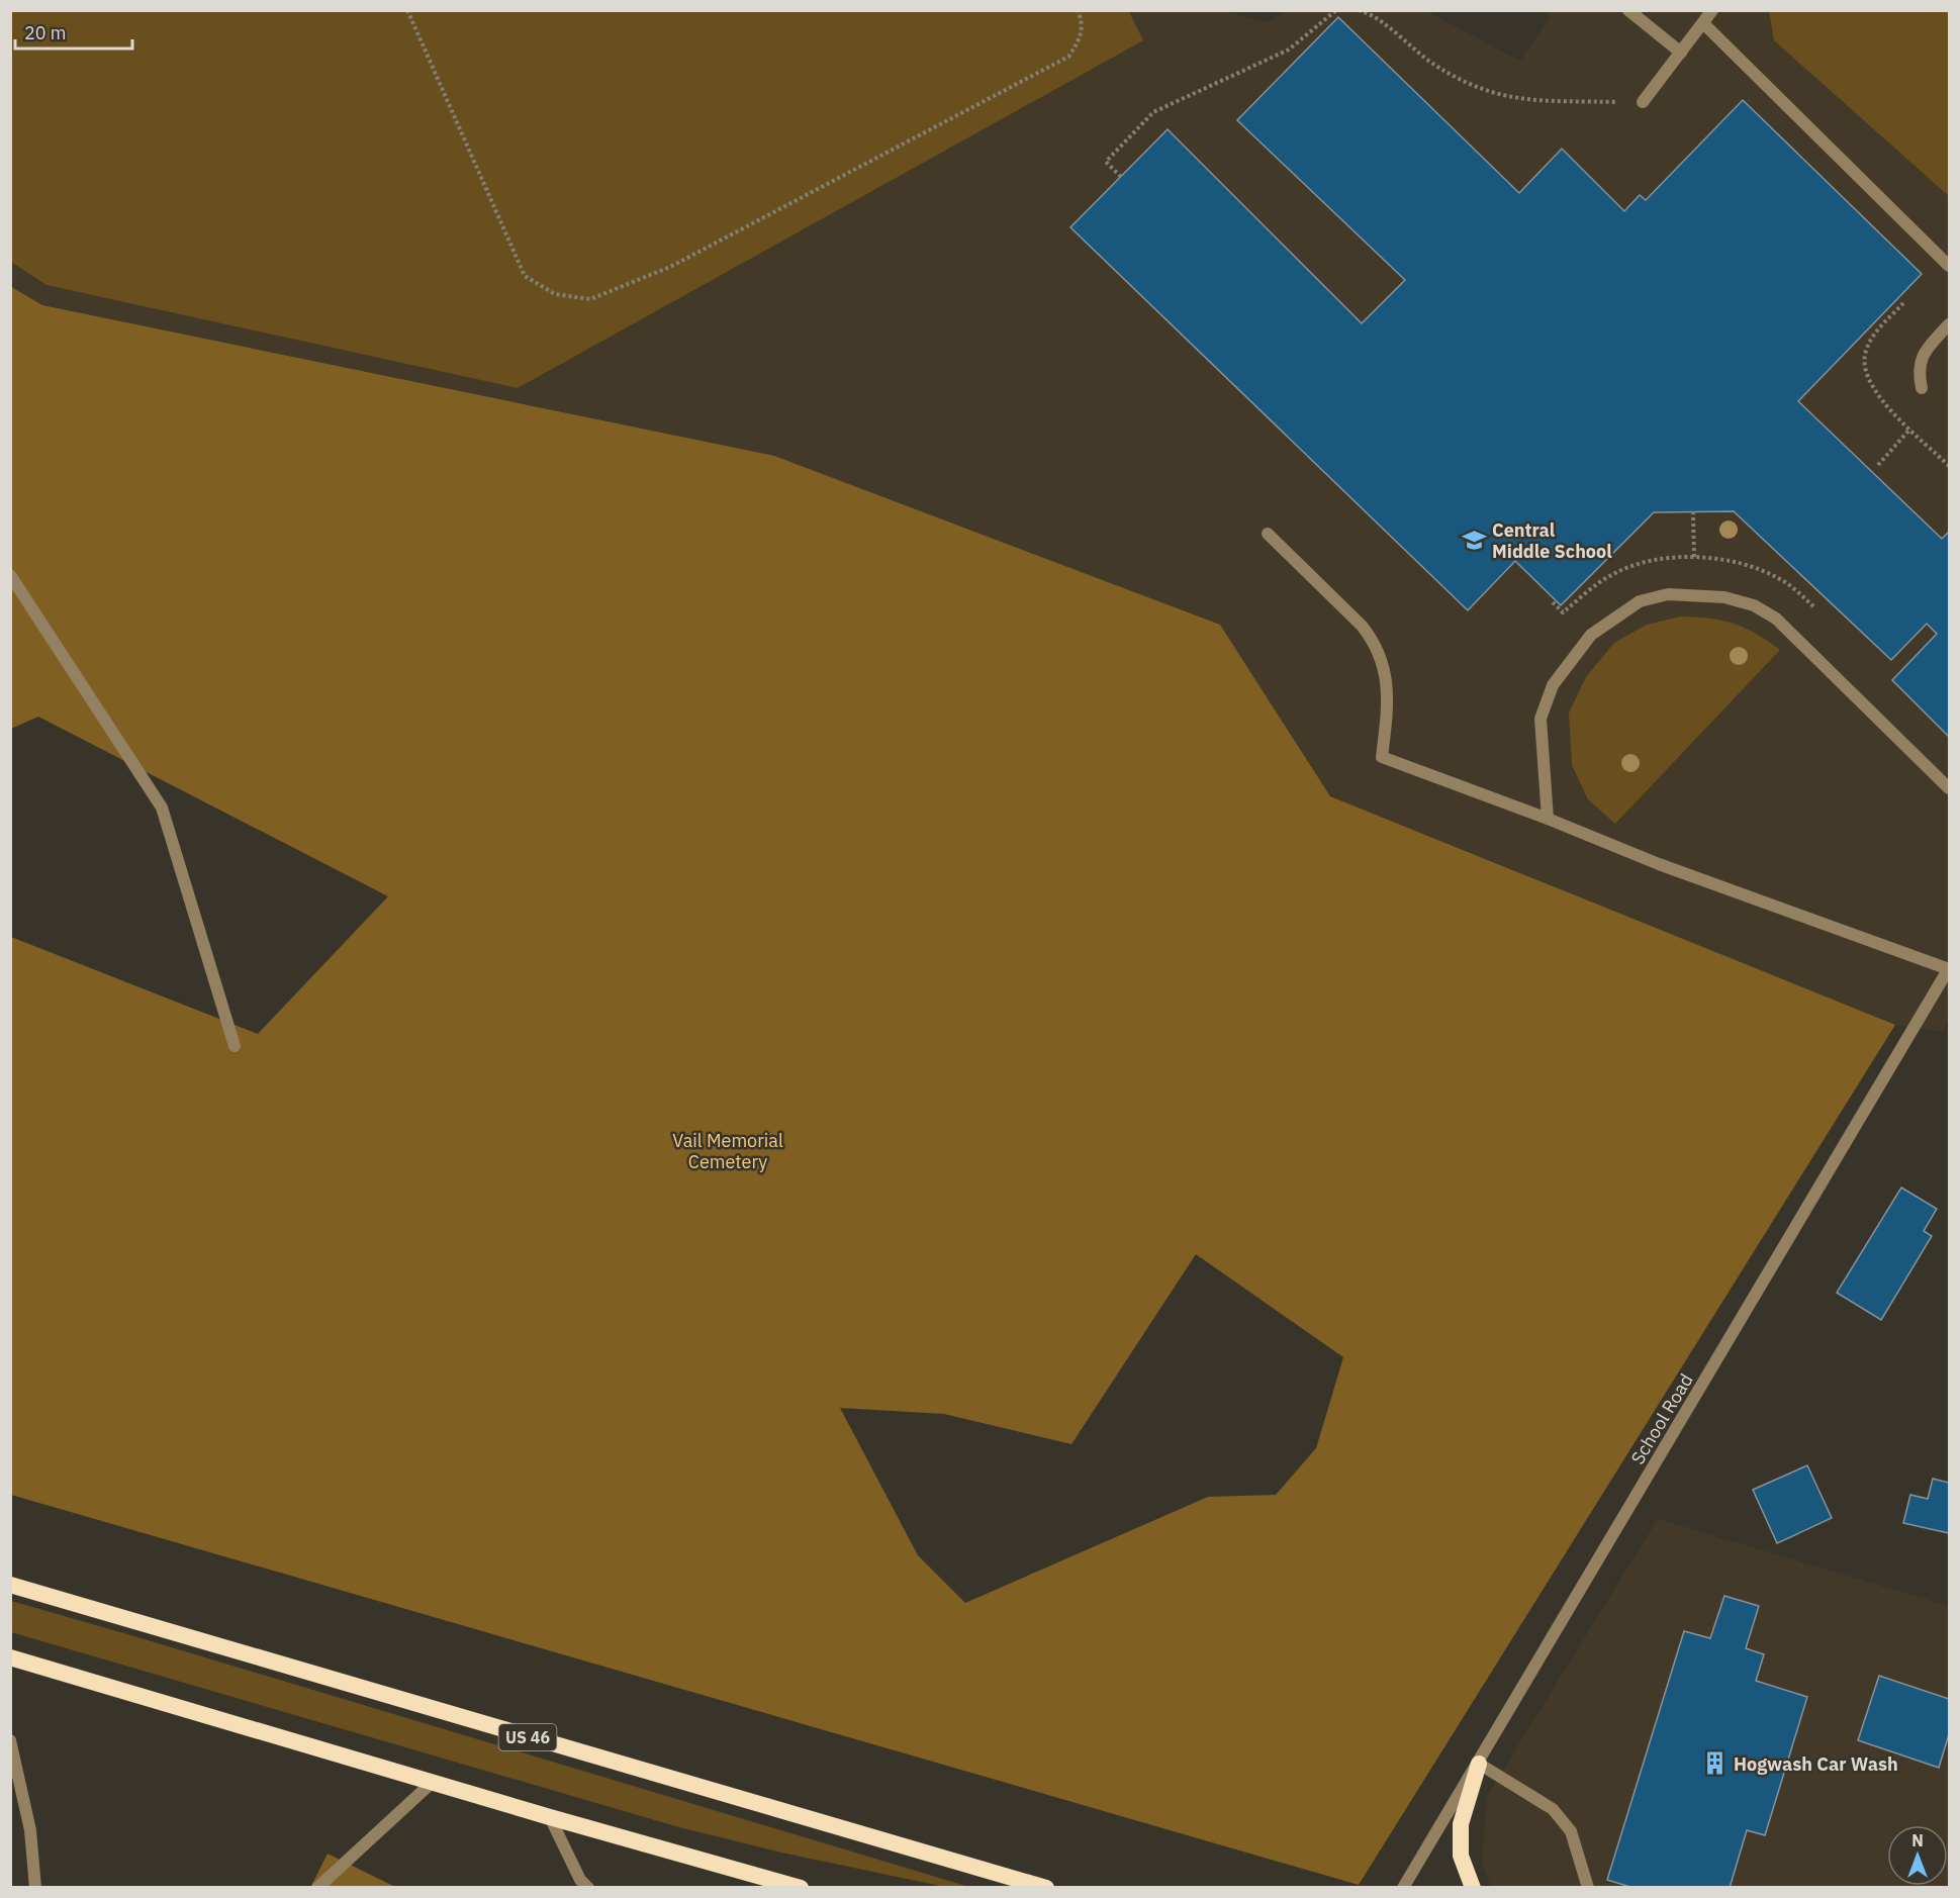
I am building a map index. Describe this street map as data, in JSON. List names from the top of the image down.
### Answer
{
  "streets": {
    "highway": ["US 46"],
    "street": ["School Road"]
  },
  "parks": ["Vail Memorial Cemetery"],
  "places": {
    "school or university": ["Central Middle School"],
    "building": ["Hogwash Car Wash"]
  },
  "scale_bar": "20 m",
  "north": "top"
}
